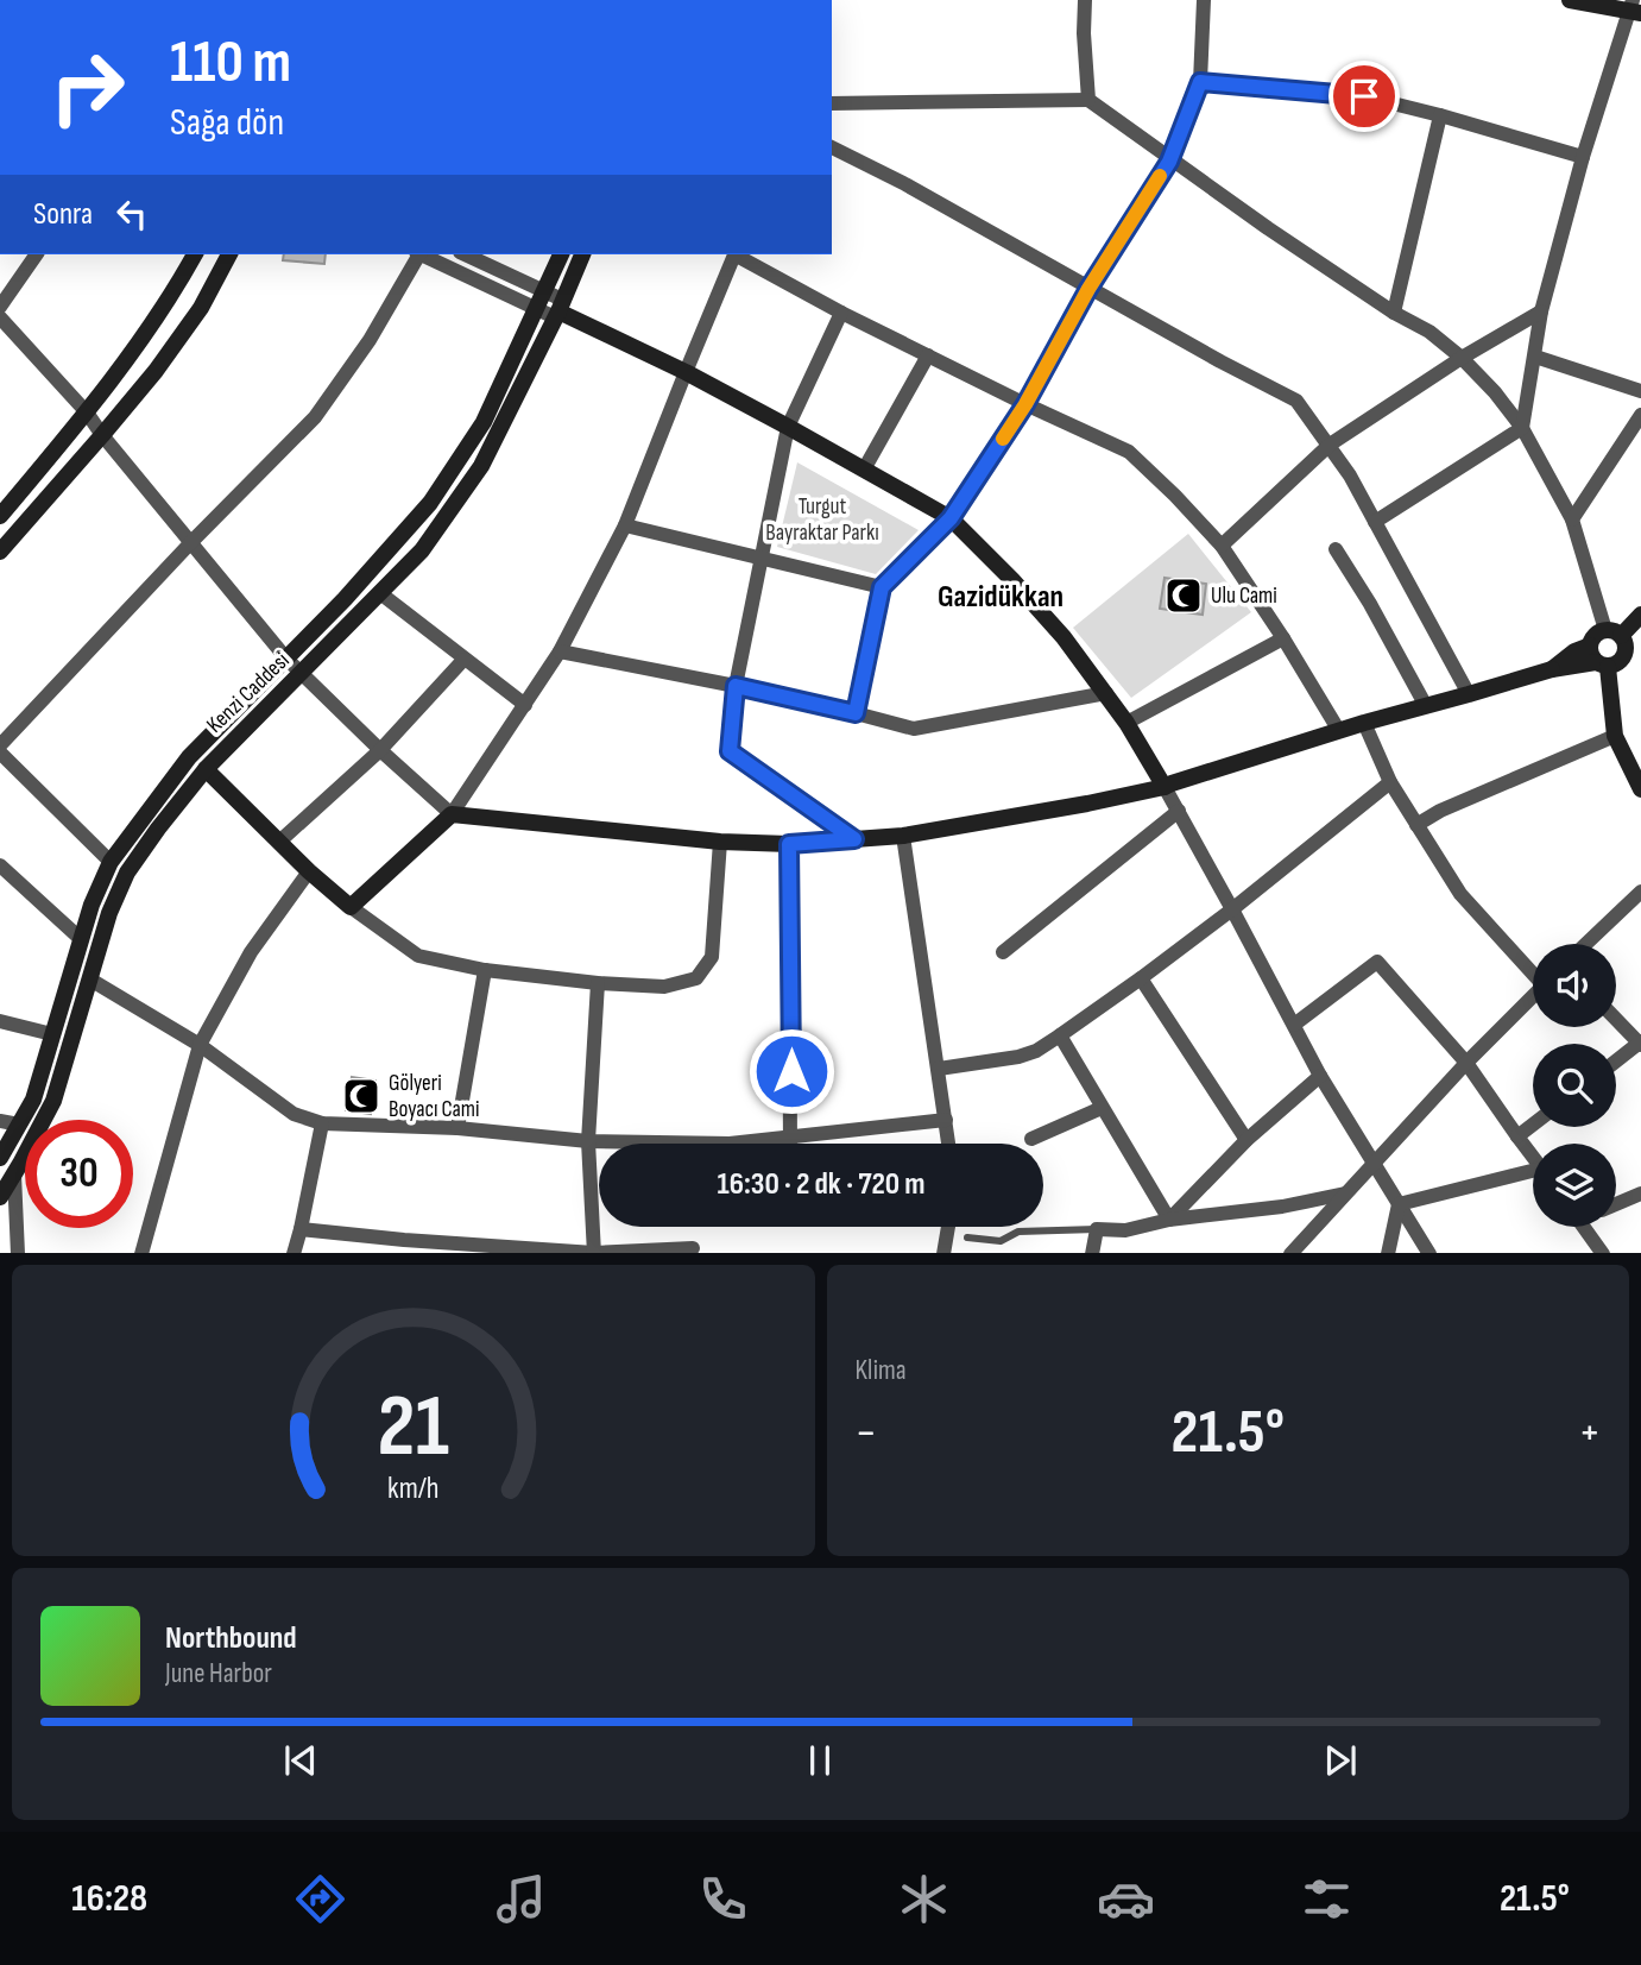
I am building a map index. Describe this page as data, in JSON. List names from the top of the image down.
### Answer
{
  "streets": {
    "street": ["Kenzi Caddesi"]
  },
  "districts": ["Gazidükkan"],
  "parks": ["Turgut Bayraktar Parkı"],
  "places": {
    "mosque": ["Ulu Cami", "Gölyeri Boyacı Cami"]
  },
  "page": {
    "turn": ["110 m", "Sağa dön"],
    "then": "Sonra",
    "limit": "30",
    "trip": "16:30 · 2 dk · 720 m",
    "tile": "Klima",
    "heat": ["−", "21.5°", "+"],
    "song": ["Northbound", "June Harbor"],
    "tabs": ["16:28", "21.5°"],
    "gauge": ["21", "km/h"]
  }
}
